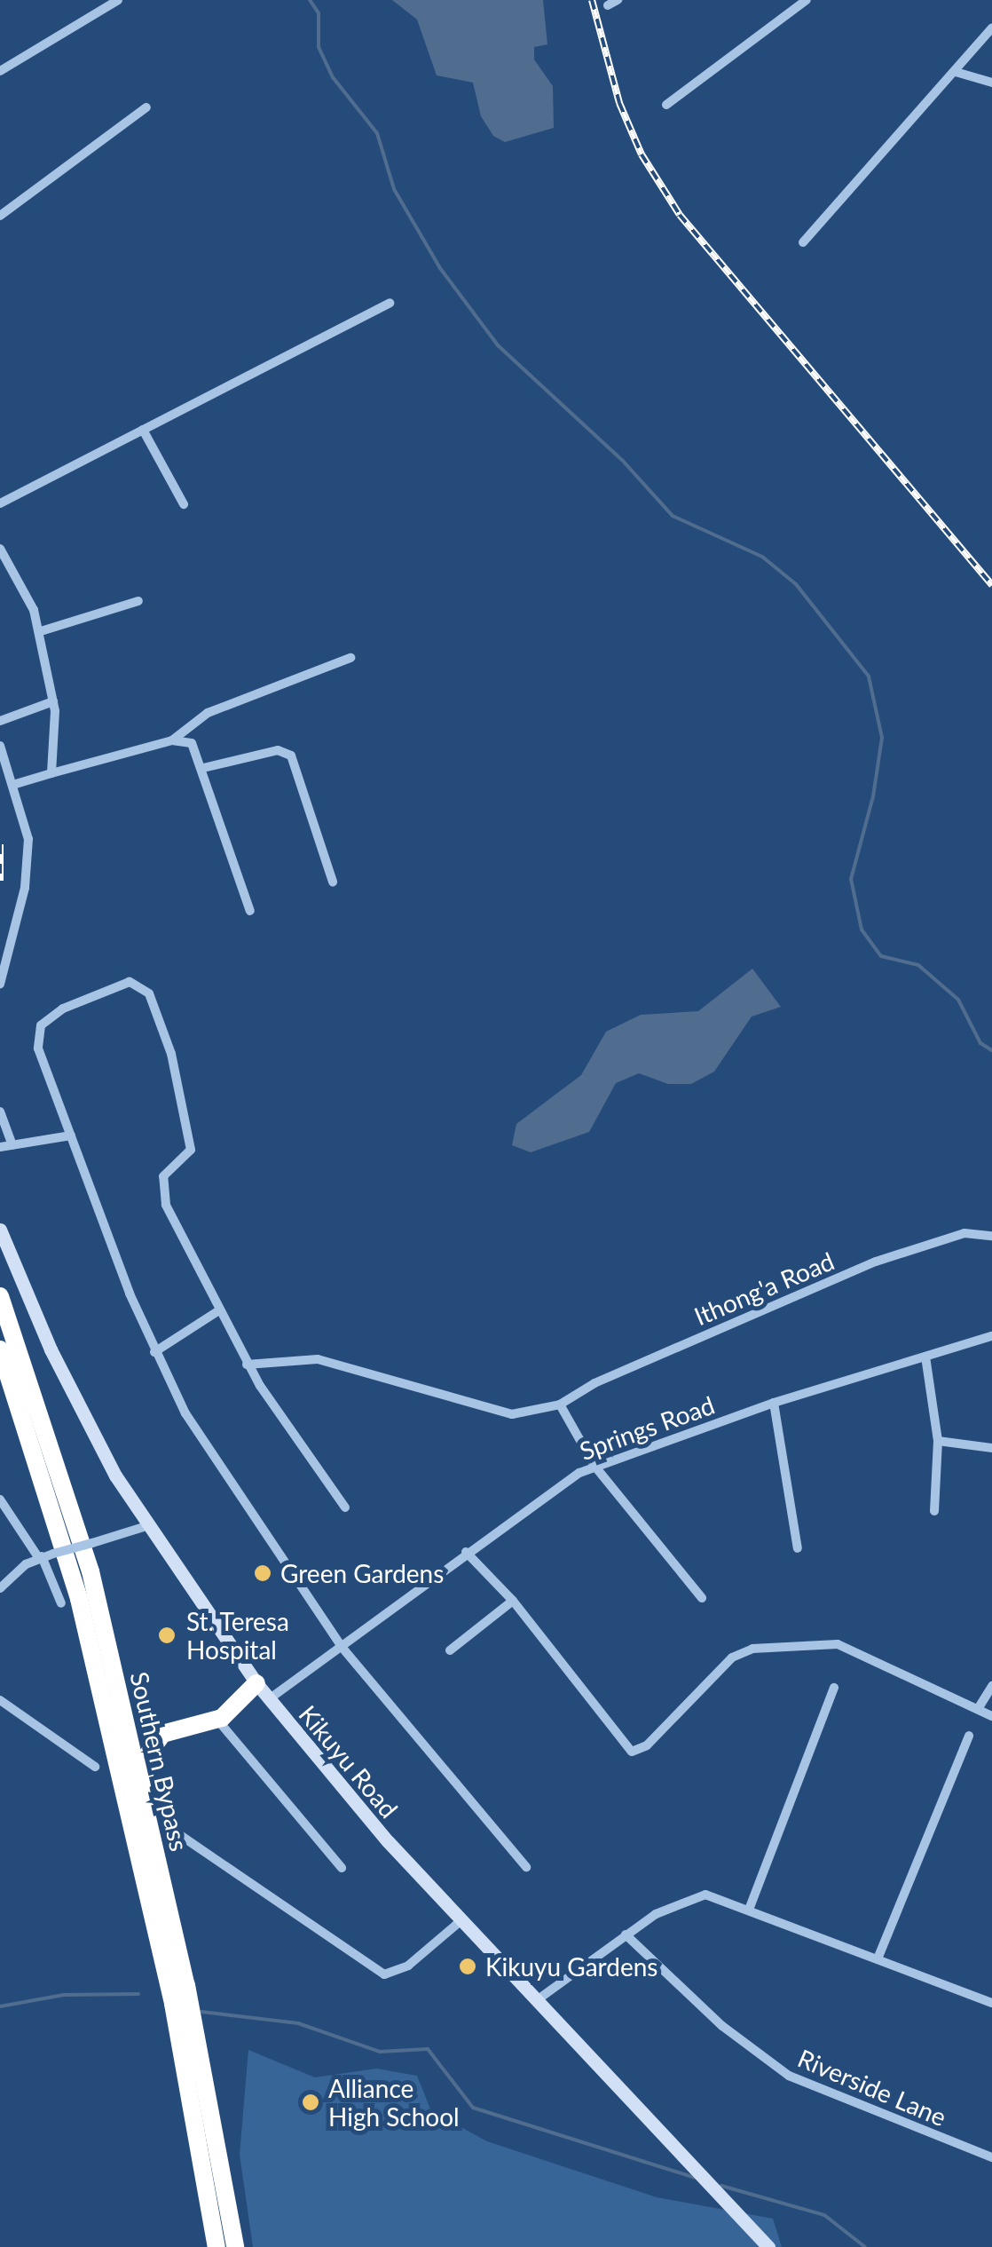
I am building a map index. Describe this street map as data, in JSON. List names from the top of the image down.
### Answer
{
  "streets": {
    "highway": ["Southern Bypass"],
    "main road": ["Kikuyu Road"],
    "street": ["Ithong'a Road", "Springs Road", "Riverside Lane"]
  },
  "crossings": [
    ["Springs Road", "Kikuyu Road"]
  ],
  "places": [
    "Green Gardens",
    "St. Teresa Hospital",
    "Kikuyu Gardens",
    "Alliance High School"
  ]
}
